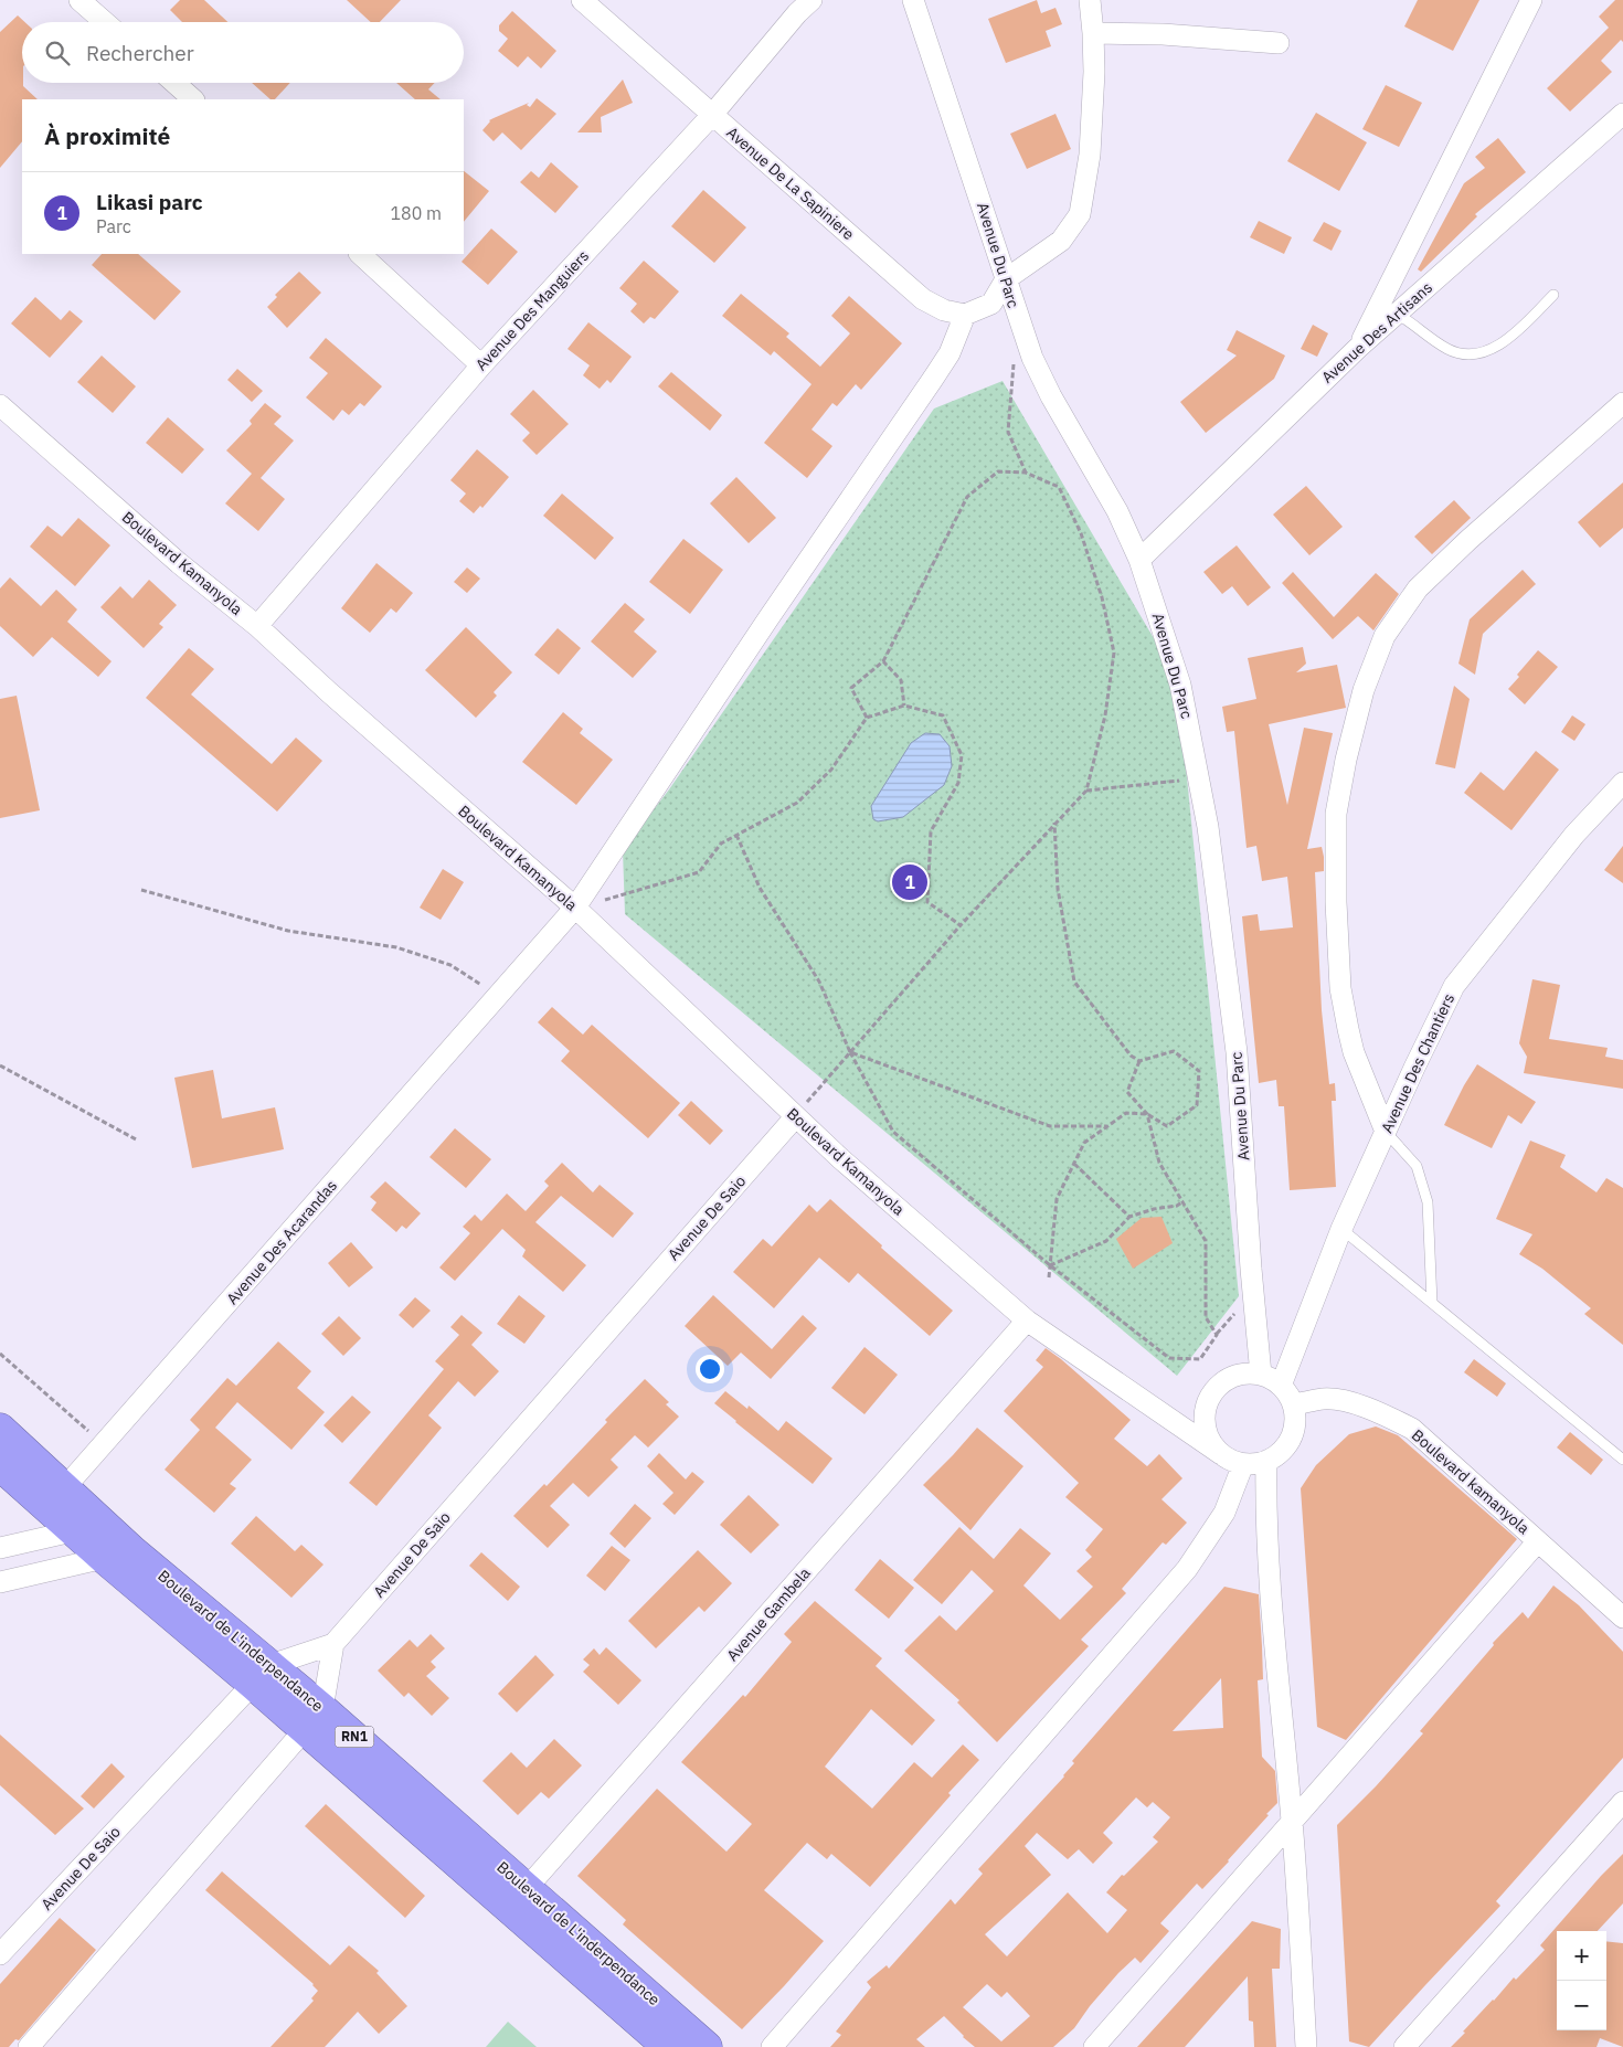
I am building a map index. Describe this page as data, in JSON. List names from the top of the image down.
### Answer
{
  "streets": {
    "highway": ["Boulevard de L'inderpendance", "RN1"],
    "street": [
      "Avenue De La Sapiniere",
      "Avenue Du Parc",
      "Avenue Des Manguiers",
      "Avenue Des Artisans",
      "Boulevard Kamanyola",
      "Avenue Des Chantiers",
      "Avenue De Saio",
      "Avenue Des Acarandas",
      "Boulevard kamanyola",
      "Avenue Gambela"
    ]
  },
  "crossings": [
    ["Avenue De La Sapiniere", "Avenue Des Manguiers"],
    ["Avenue De La Sapiniere", "Avenue Des Acarandas"],
    ["Avenue Du Parc", "Avenue Des Artisans"],
    ["Avenue Du Parc", "Boulevard Kamanyola"],
    ["Avenue Du Parc", "Avenue Des Chantiers"],
    ["Avenue Du Parc", "Boulevard kamanyola"],
    ["Avenue Des Manguiers", "Boulevard Kamanyola"],
    ["Boulevard Kamanyola", "Avenue Des Chantiers"],
    ["Boulevard Kamanyola", "Avenue De Saio"],
    ["Boulevard Kamanyola", "Avenue Des Acarandas"],
    ["Boulevard Kamanyola", "Boulevard kamanyola"],
    ["Boulevard Kamanyola", "Avenue Gambela"],
    ["Avenue Des Chantiers", "Boulevard kamanyola"],
    ["Avenue De Saio", "Boulevard de L'inderpendance"],
    ["Avenue Des Acarandas", "Boulevard de L'inderpendance"],
    ["Avenue Gambela", "Boulevard de L'inderpendance"]
  ],
  "page": {
    "search": "Rechercher",
    "heading": "À proximité",
    "list": [
      {
        "mark": "1",
        "name": "Likasi parc",
        "note": "Parc",
        "value": "180 m"
      }
    ],
    "pins": "1",
    "map_buttons": ["+", "−"]
  }
}
